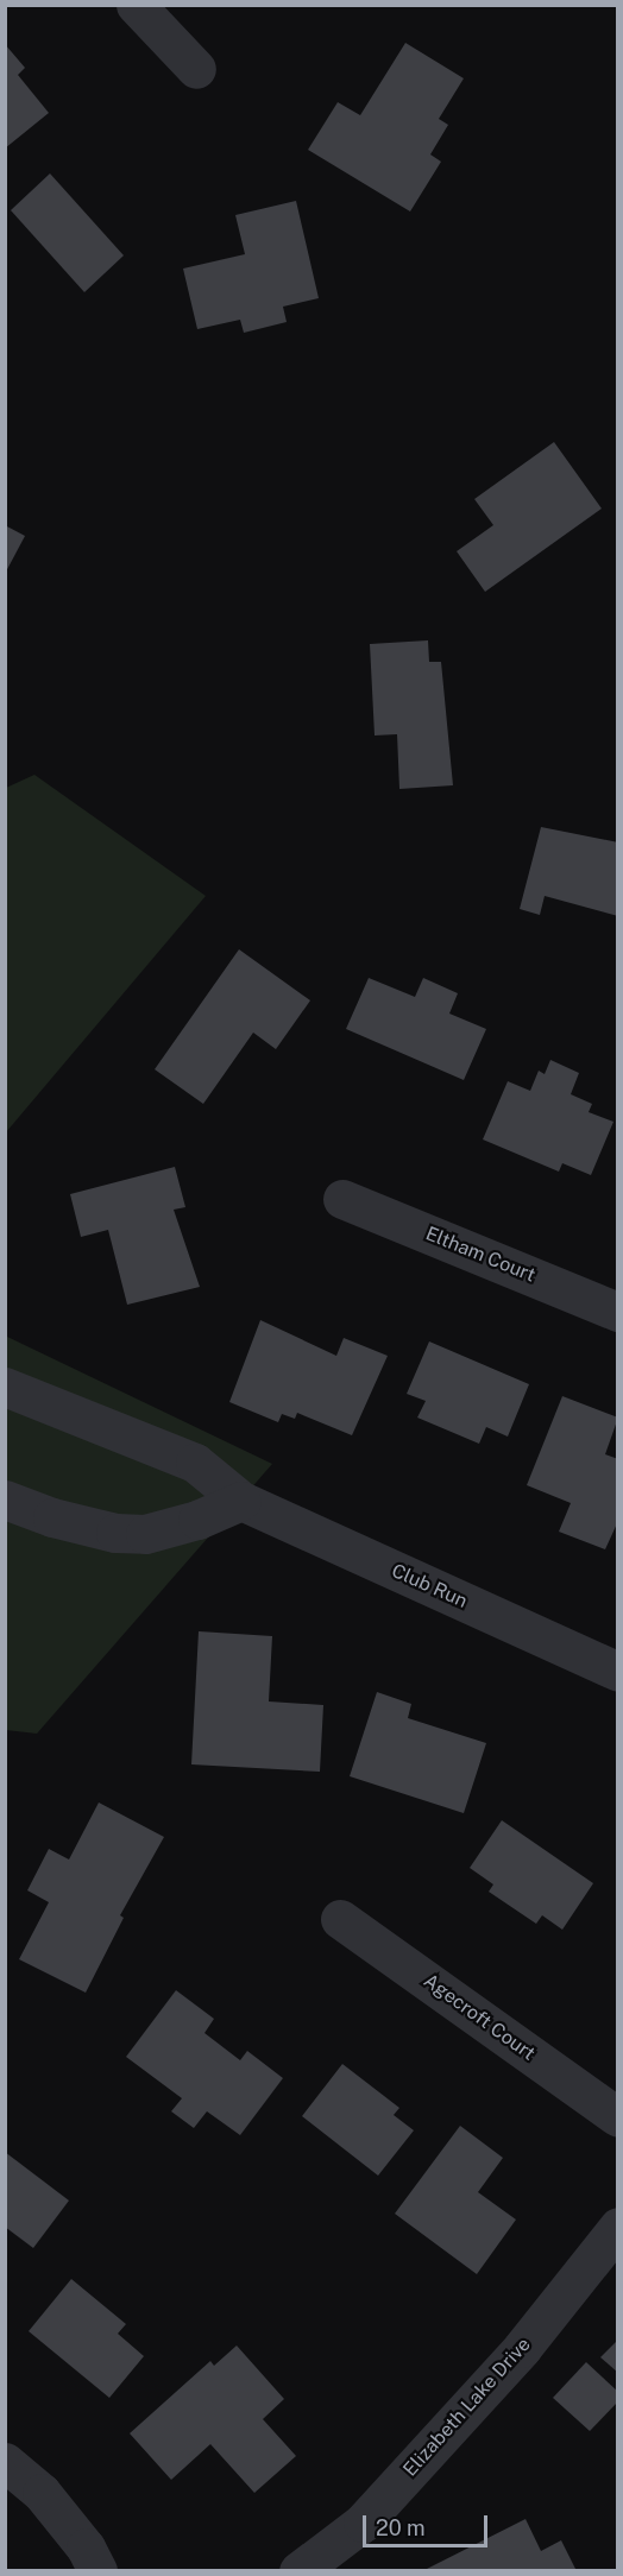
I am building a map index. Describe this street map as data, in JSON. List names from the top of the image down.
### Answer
{
  "streets": {
    "street": [
      "Eltham Court",
      "Club Run",
      "Agecroft Court",
      "Elizabeth Lake Drive"
    ]
  },
  "scale_bar": "20 m"
}
